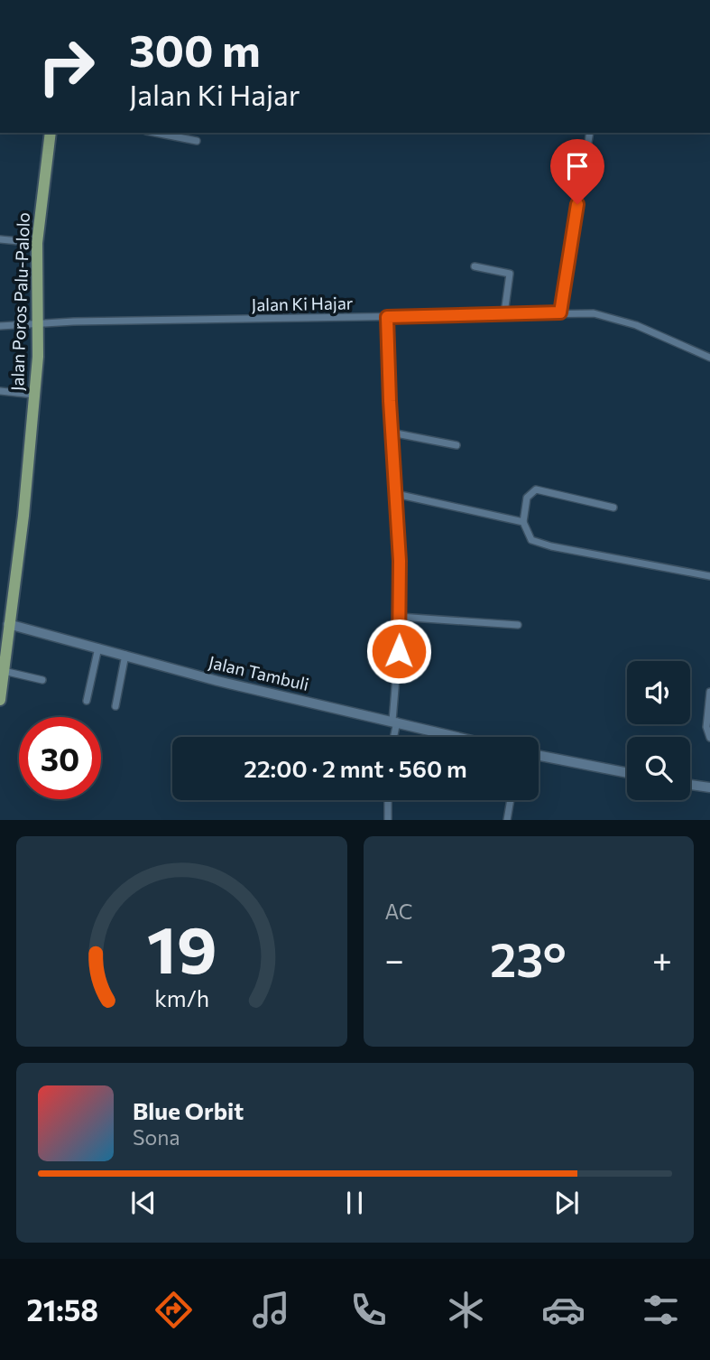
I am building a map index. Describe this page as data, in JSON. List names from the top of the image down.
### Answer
{
  "streets": {
    "main road": ["Jalan Poros Palu-Palolo"],
    "street": ["Jalan Ki Hajar", "Jalan Tambuli"]
  },
  "crossings": [
    ["Jalan Poros Palu-Palolo", "Jalan Ki Hajar"],
    ["Jalan Poros Palu-Palolo", "Jalan Tambuli"]
  ],
  "page": {
    "turn": ["300 m", "Jalan Ki Hajar"],
    "limit": "30",
    "trip": "22:00 · 2 mnt · 560 m",
    "tile": "AC",
    "heat": ["−", "23°", "+"],
    "song": ["Blue Orbit", "Sona"],
    "tabs": "21:58",
    "gauge": ["19", "km/h"]
  }
}
